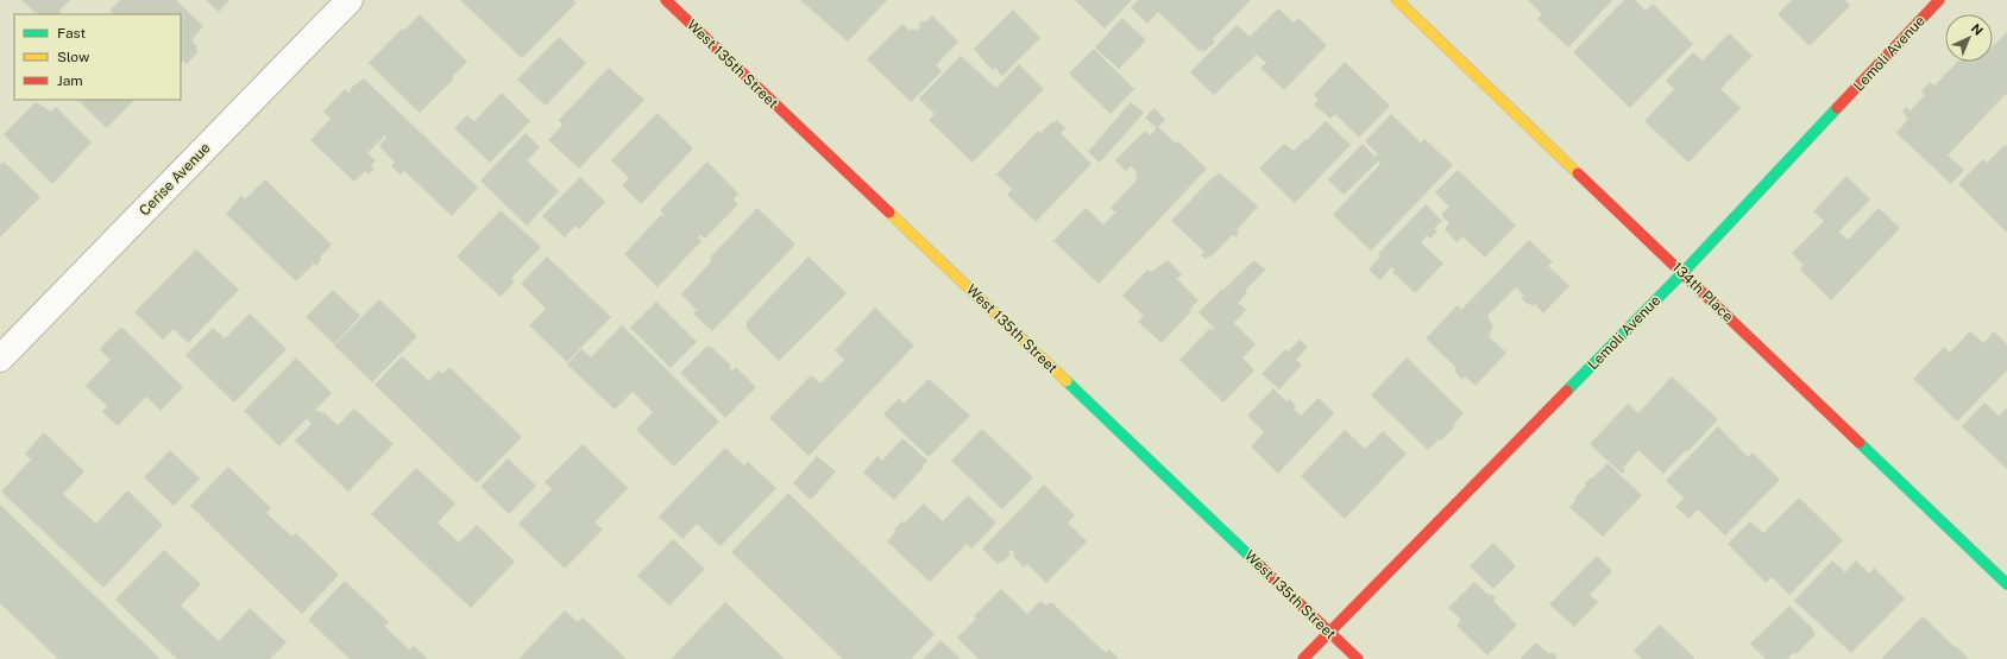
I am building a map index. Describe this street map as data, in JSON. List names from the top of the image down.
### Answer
{
  "streets": {
    "street": [
      "Lemoli Avenue",
      "West 135th Street",
      "Cerise Avenue",
      "134th Place"
    ]
  },
  "crossings": [
    ["Lemoli Avenue", "West 135th Street"],
    ["Lemoli Avenue", "134th Place"]
  ],
  "legend": ["Fast", "Slow", "Jam"],
  "north": "top right"
}
